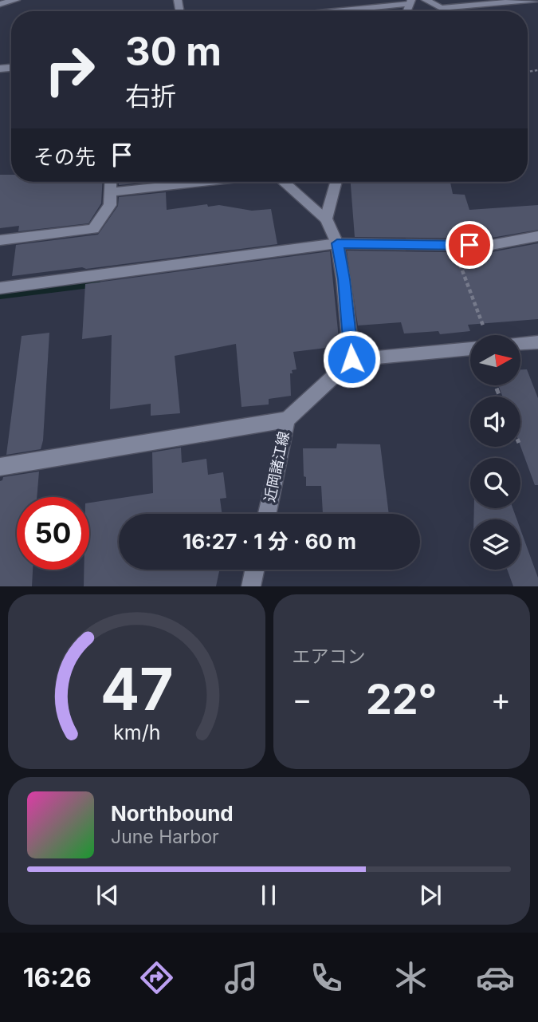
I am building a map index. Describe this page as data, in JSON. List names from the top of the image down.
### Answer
{
  "streets": {
    "street": ["近岡諸江線"]
  },
  "north": "right",
  "page": {
    "turn": ["30 m", "右折"],
    "then": "その先",
    "limit": "50",
    "trip": "16:27 · 1 分 · 60 m",
    "tile": "エアコン",
    "heat": ["−", "22°", "+"],
    "song": ["Northbound", "June Harbor"],
    "tabs": "16:26",
    "gauge": ["47", "km/h"]
  }
}
